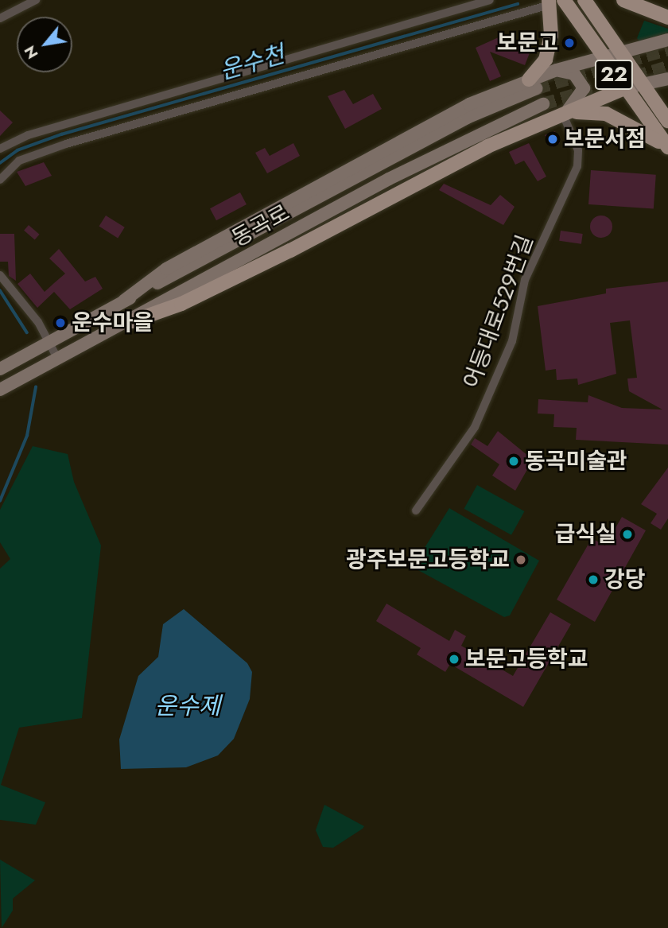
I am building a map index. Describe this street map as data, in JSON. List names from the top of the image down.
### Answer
{
  "streets": {
    "main road": ["22", "동곡로"],
    "street": ["어등대로529번길"]
  },
  "water": ["운수천", "운수제"],
  "places": [
    "보문고",
    "보문서점",
    "운수마을",
    "동곡미술관",
    "급식실",
    "광주보문고등학교",
    "강당",
    "보문고등학교"
  ],
  "north": "bottom left"
}
